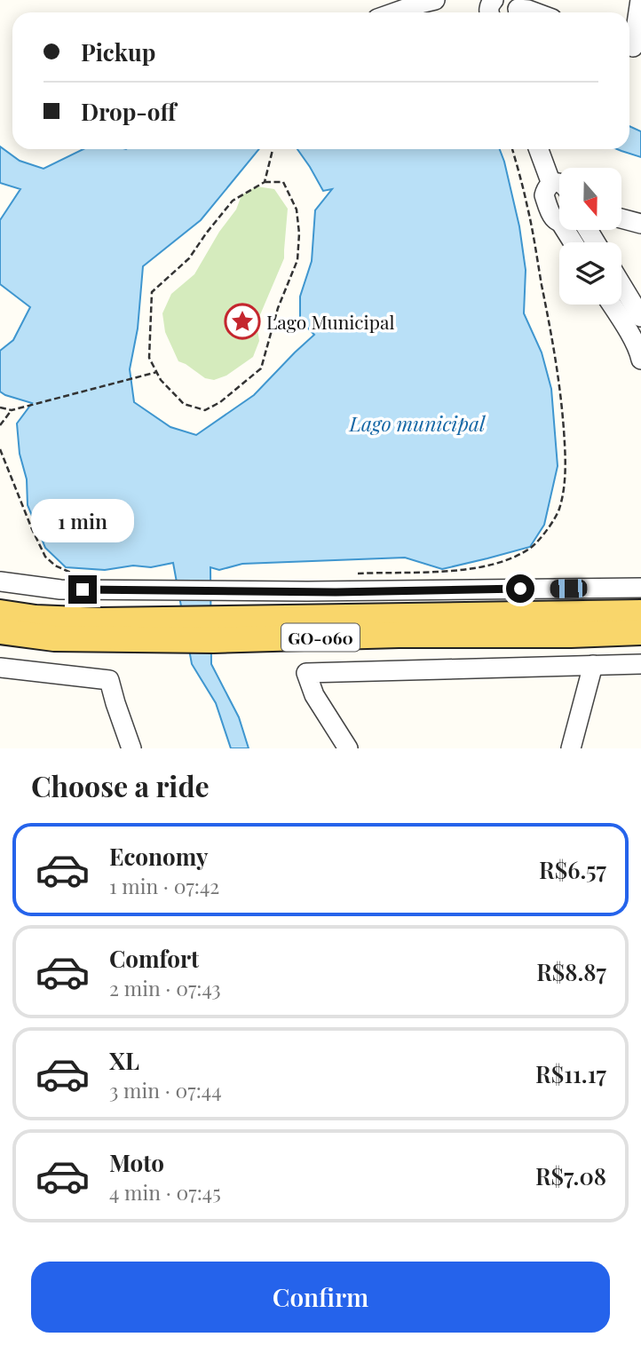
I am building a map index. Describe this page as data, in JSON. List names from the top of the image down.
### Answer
{
  "streets": {
    "main road": ["GO-060"]
  },
  "water": ["Lago municipal"],
  "places": {
    "place": ["Lago Municipal"]
  },
  "north": "bottom",
  "page": {
    "banner": ["Pickup", "Drop-off"],
    "bubble": "1 min",
    "heading": "Choose a ride",
    "list": [
      {
        "name": "Economy",
        "note": "1 min · 07:42",
        "value": "R$6.57"
      },
      {
        "name": "Comfort",
        "note": "2 min · 07:43",
        "value": "R$8.87"
      },
      {
        "name": "XL",
        "note": "3 min · 07:44",
        "value": "R$11.17"
      },
      {
        "name": "Moto",
        "note": "4 min · 07:45",
        "value": "R$7.08"
      }
    ],
    "buttons": "Confirm"
  }
}
